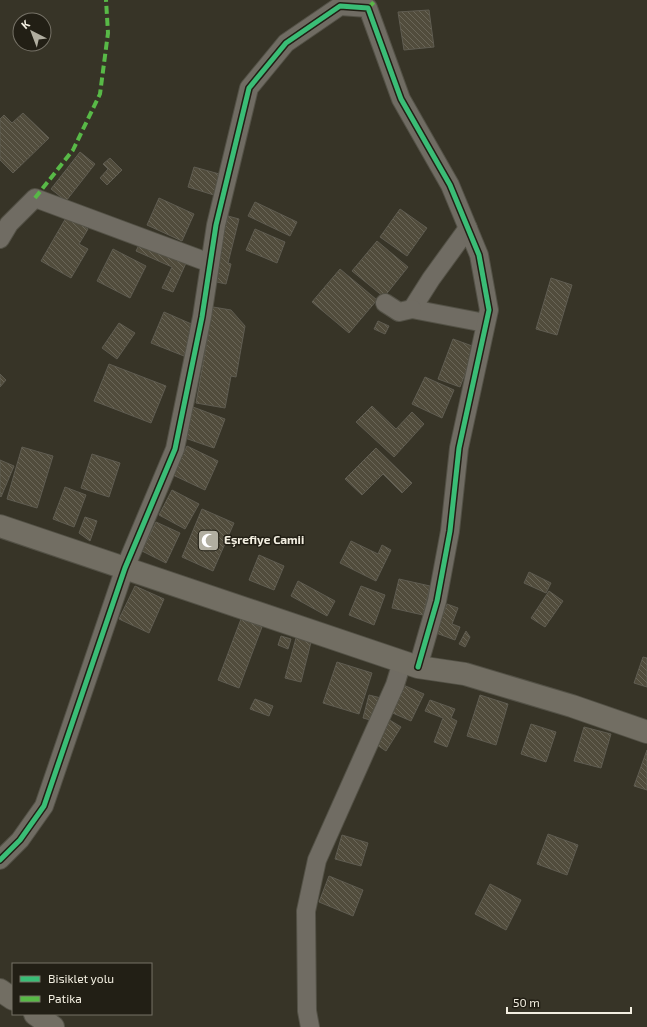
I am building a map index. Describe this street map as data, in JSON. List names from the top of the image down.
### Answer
{
  "places": {
    "mosque": ["Eşrefiye Camii"]
  },
  "legend": ["Bisiklet yolu", "Patika"],
  "scale_bar": "50 m",
  "north": "top left"
}
